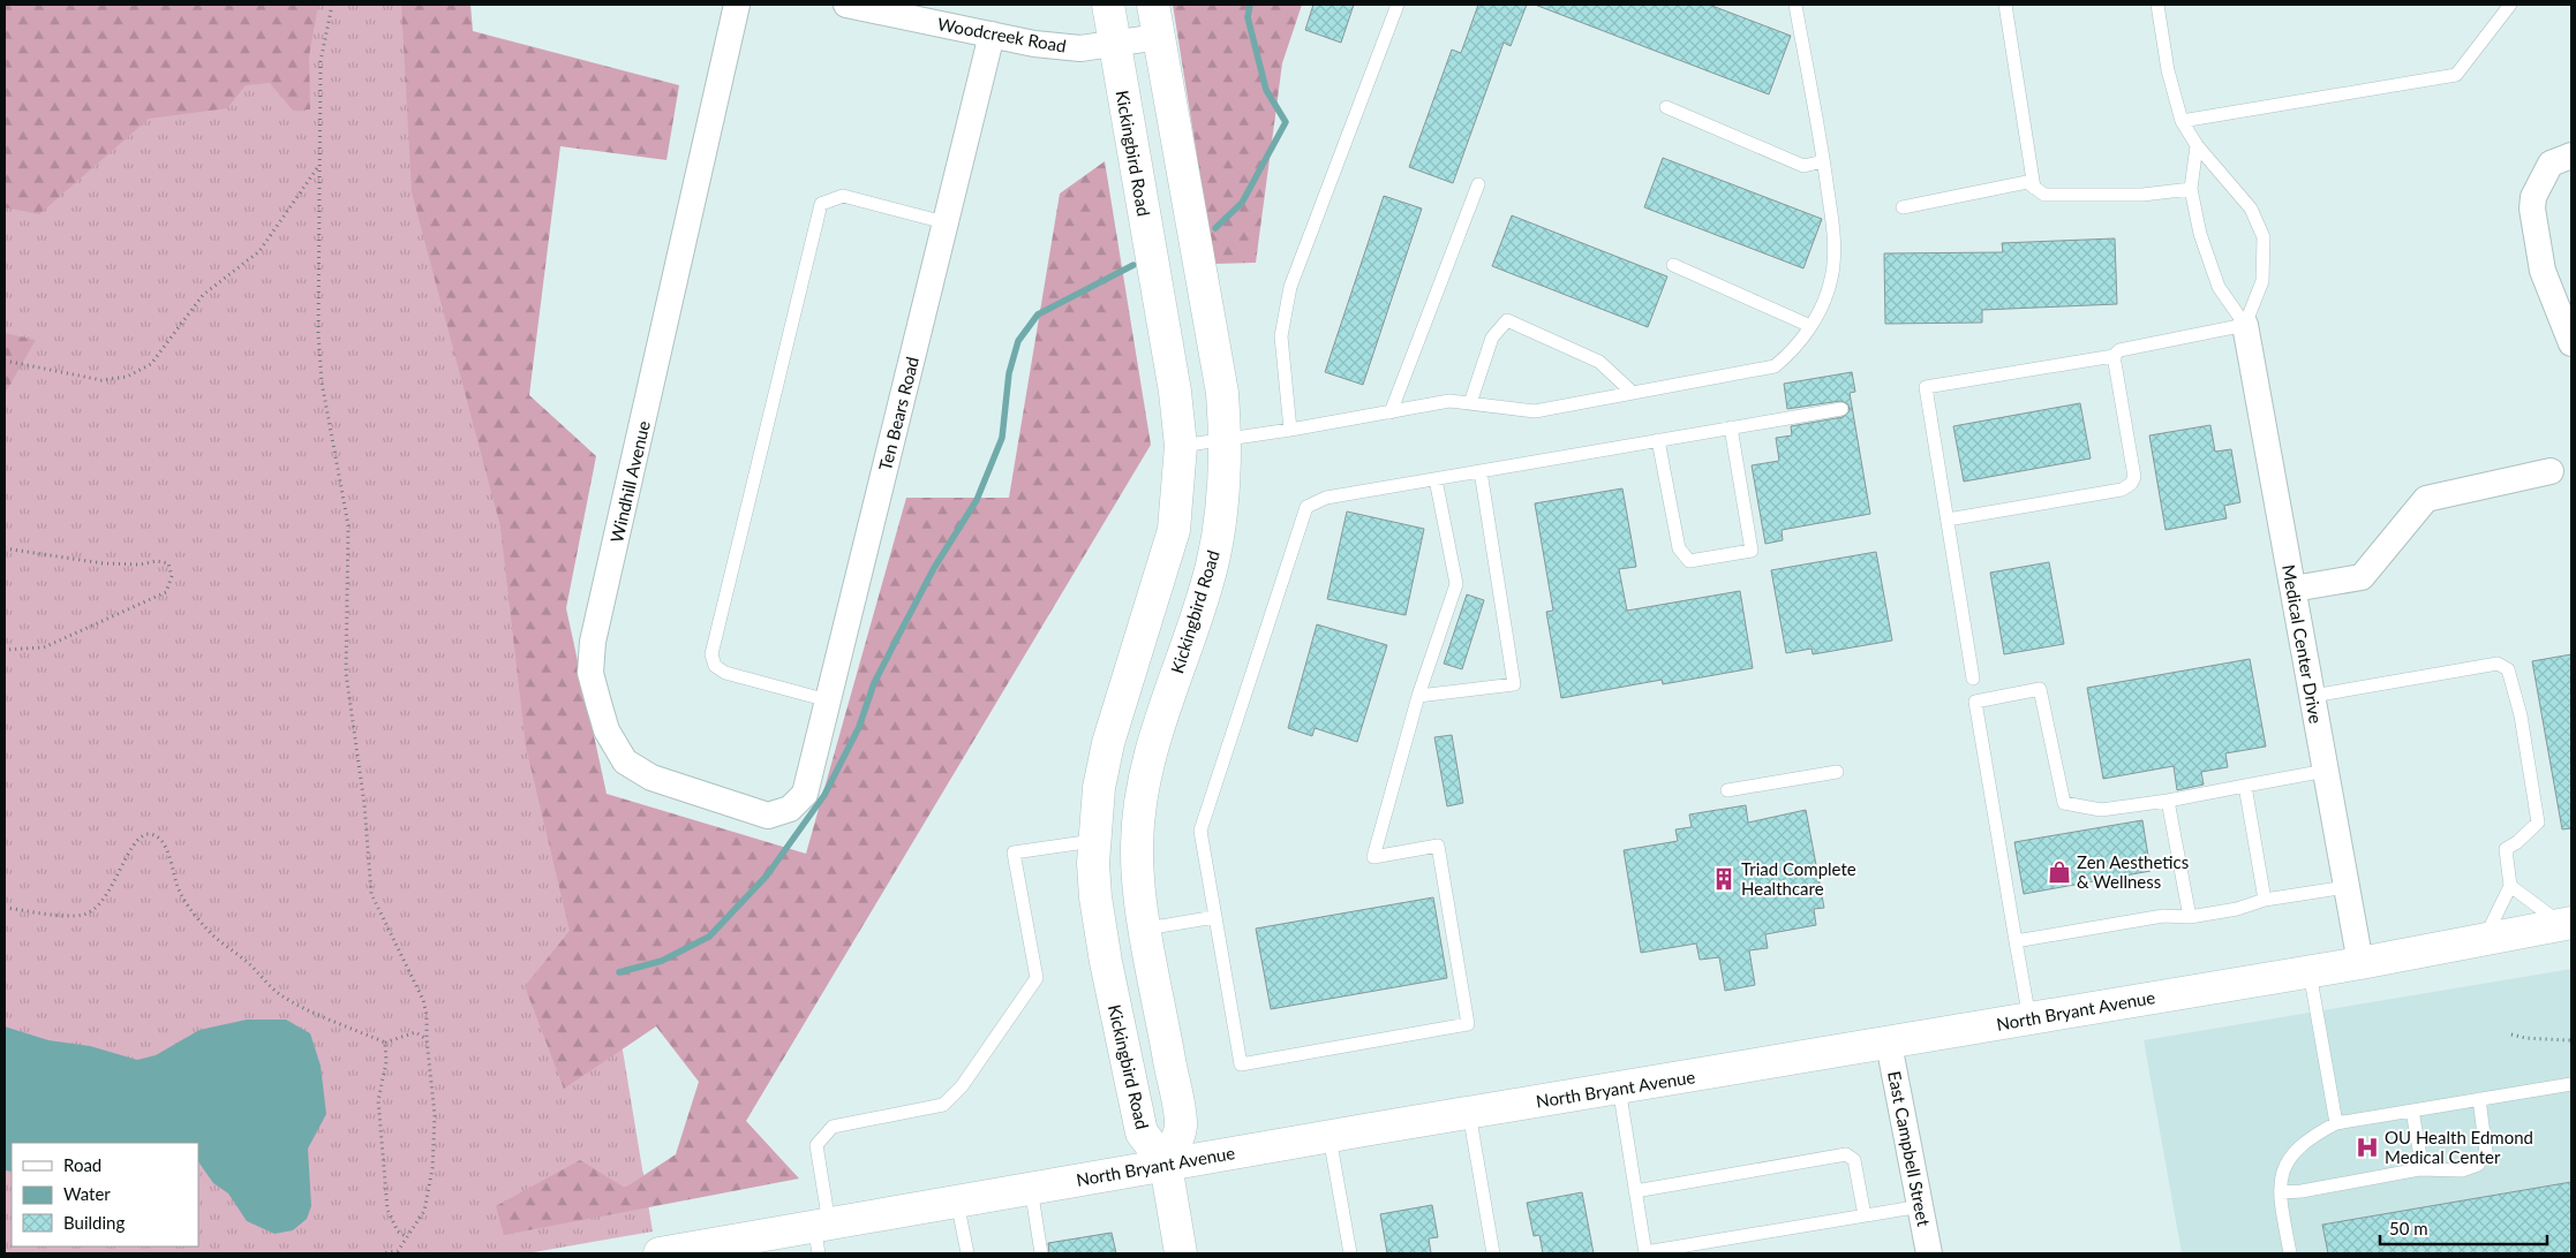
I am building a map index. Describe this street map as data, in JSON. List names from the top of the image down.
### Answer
{
  "streets": {
    "street": [
      "Woodcreek Road",
      "Kickingbird Road",
      "Ten Bears Road",
      "Windhill Avenue",
      "Medical Center Drive",
      "North Bryant Avenue",
      "East Campbell Street"
    ]
  },
  "crossings": [
    ["Woodcreek Road", "Kickingbird Road"],
    ["Woodcreek Road", "Ten Bears Road"],
    ["Kickingbird Road", "North Bryant Avenue"],
    ["Ten Bears Road", "Windhill Avenue"],
    ["Medical Center Drive", "North Bryant Avenue"],
    ["North Bryant Avenue", "East Campbell Street"]
  ],
  "places": {
    "shop": ["Zen Aesthetics & Wellness"],
    "building": ["Triad Complete Healthcare"],
    "hospital": ["OU Health Edmond Medical Center"]
  },
  "legend": ["Road", "Water", "Building"],
  "scale_bar": "50 m"
}
